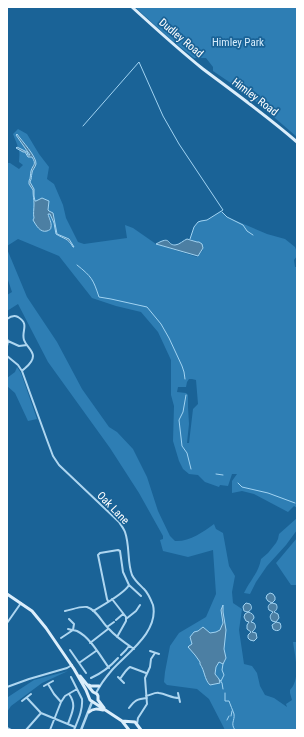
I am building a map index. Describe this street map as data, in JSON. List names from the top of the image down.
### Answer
{
  "streets": {
    "main road": ["Dudley Road", "Himley Road"],
    "street": ["Oak Lane"]
  },
  "crossings": [
    ["Dudley Road", "Himley Road"]
  ],
  "parks": ["Himley Park"]
}
